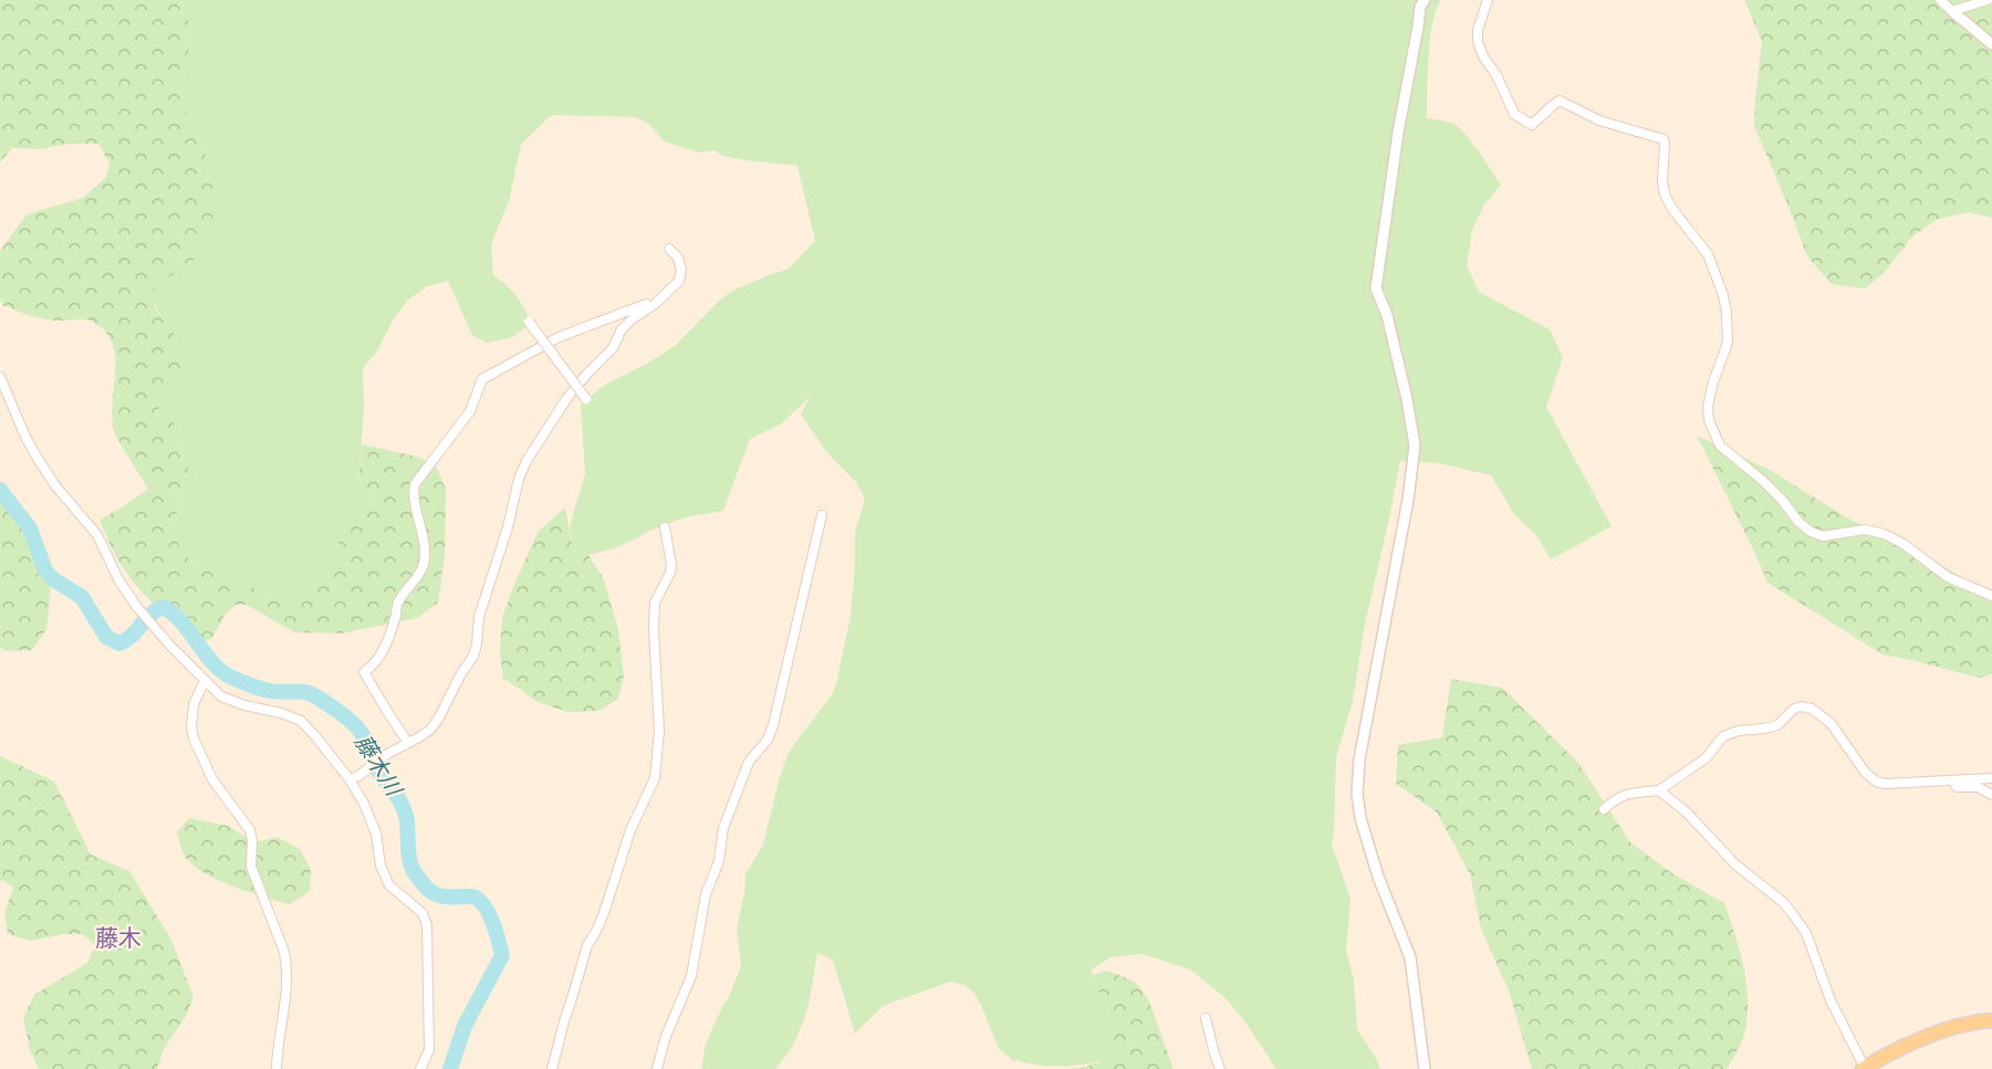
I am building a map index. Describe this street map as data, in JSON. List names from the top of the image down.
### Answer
{
  "districts": ["藤木"],
  "water": ["藤木川"]
}
